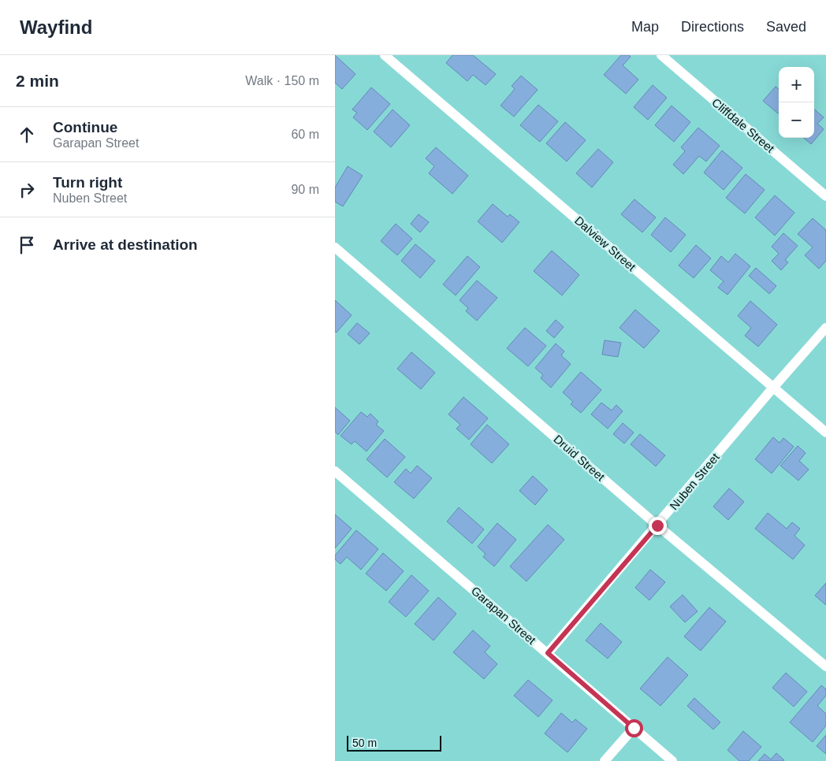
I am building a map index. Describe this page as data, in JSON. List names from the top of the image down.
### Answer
{
  "streets": {
    "street": [
      "Cliffdale Street",
      "Dalview Street",
      "Druid Street",
      "Nuben Street",
      "Garapan Street"
    ]
  },
  "crossings": [
    ["Dalview Street", "Nuben Street"],
    ["Druid Street", "Nuben Street"],
    ["Nuben Street", "Garapan Street"]
  ],
  "scale_bar": "50 m",
  "page": {
    "header": "Wayfind",
    "nav": ["Map", "Directions", "Saved"],
    "heading": ["2 min", "Walk · 150 m"],
    "map_buttons": ["+", "−"],
    "list": [
      ["Continue", "Garapan Street", "60 m"],
      ["Turn right", "Nuben Street", "90 m"],
      "Arrive at destination"
    ],
    "scale": "50 m"
  }
}
